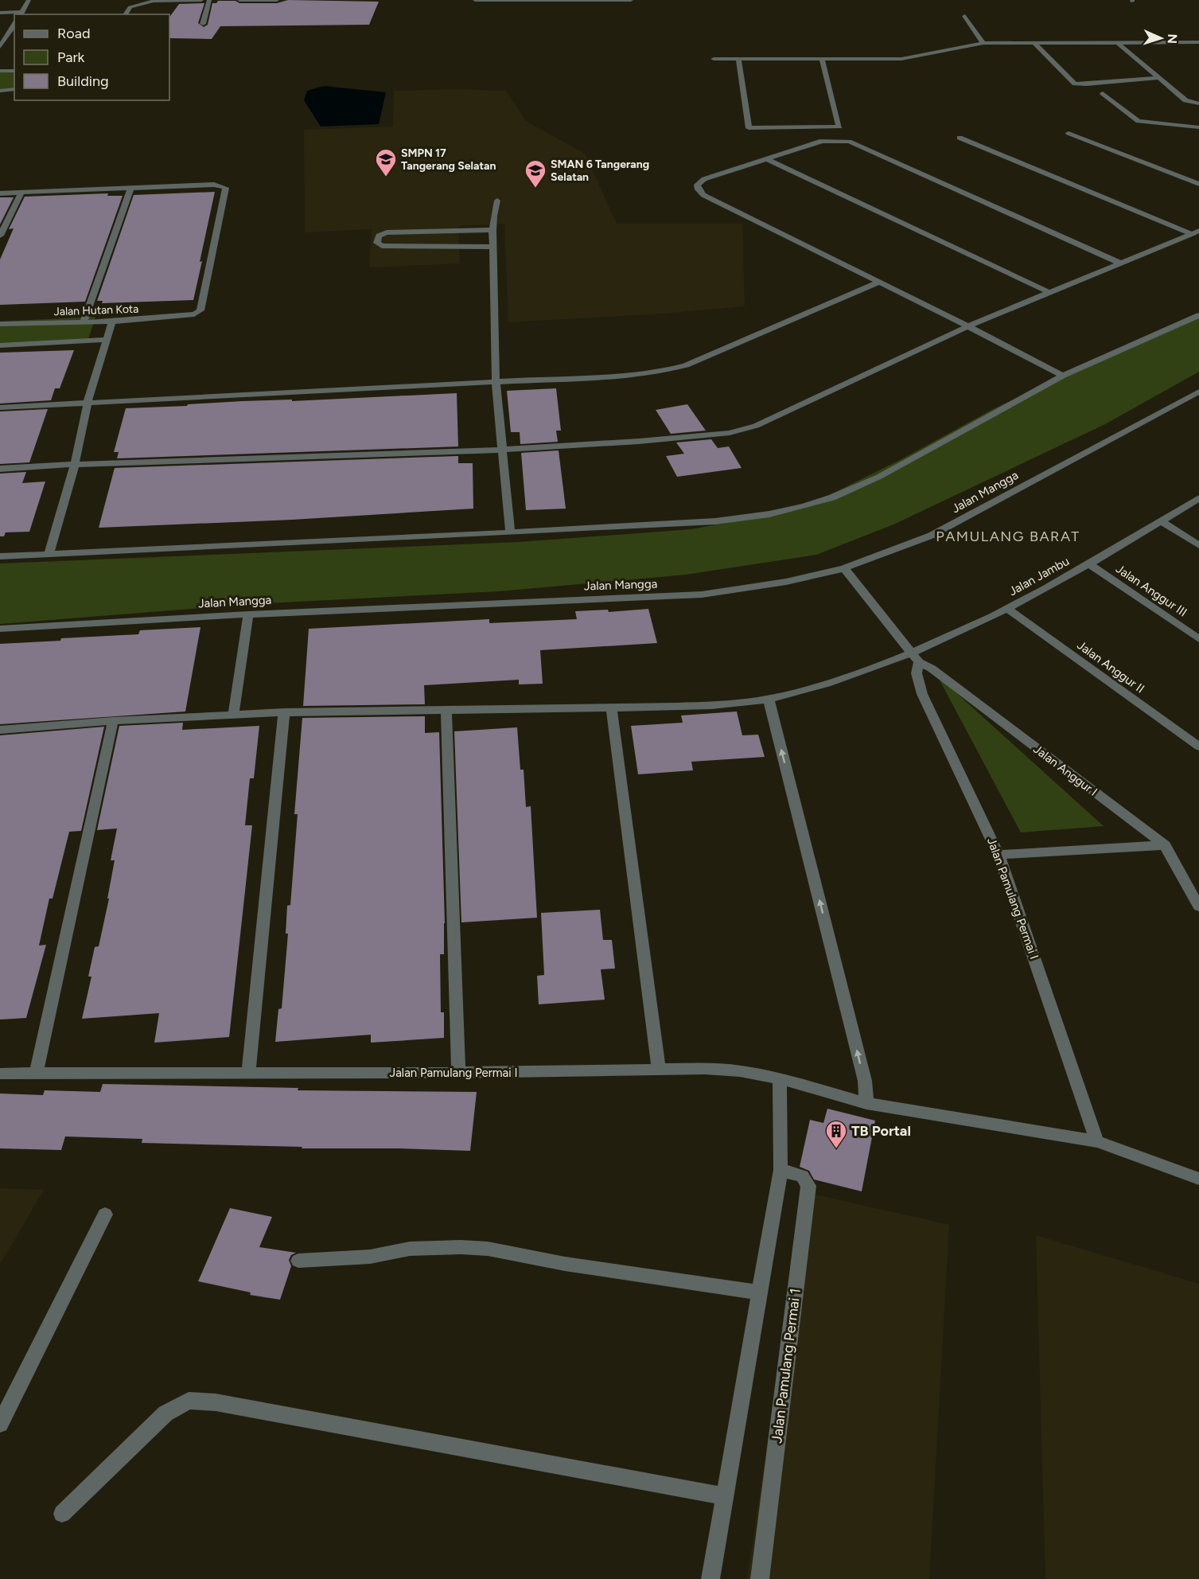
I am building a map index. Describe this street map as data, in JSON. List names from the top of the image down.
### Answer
{
  "streets": {
    "street": [
      "Jalan Hutan Kota",
      "Jalan Mangga",
      "Jalan Jambu",
      "Jalan Anggur III",
      "Jalan Anggur II",
      "Jalan Anggur I",
      "Jalan Pamulang Permai I",
      "Jalan Pamulang Permai 1"
    ]
  },
  "crossings": [
    ["Jalan Jambu", "Jalan Anggur III"],
    ["Jalan Jambu", "Jalan Anggur II"],
    ["Jalan Jambu", "Jalan Anggur I"],
    ["Jalan Jambu", "Jalan Pamulang Permai I"],
    ["Jalan Anggur I", "Jalan Pamulang Permai I"]
  ],
  "districts": ["PAMULANG BARAT"],
  "places": {
    "school or university": ["SMPN 17 Tangerang Selatan", "SMAN 6 Tangerang Selatan"],
    "building": ["TB Portal"]
  },
  "legend": ["Road", "Park", "Building"],
  "north": "right"
}
